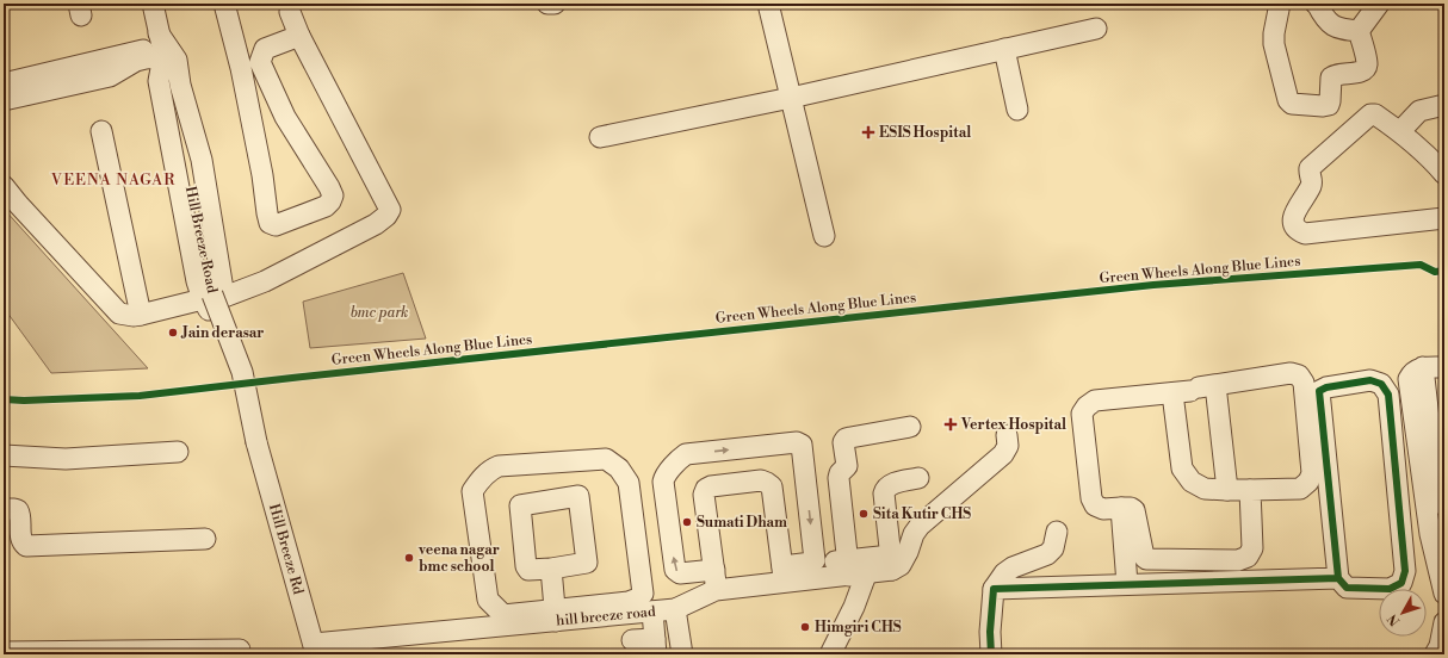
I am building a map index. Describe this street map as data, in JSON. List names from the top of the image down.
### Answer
{
  "streets": {
    "street": ["Hill Breeze Road", "Hill Breeze Rd", "hill breeze road"],
    "cycle path": ["Green Wheels Along Blue Lines"]
  },
  "crossings": [
    ["Hill Breeze Road", "Hill Breeze Rd"],
    ["Hill Breeze Rd", "hill breeze road"]
  ],
  "districts": ["VEENA NAGAR"],
  "parks": ["bmc park"],
  "places": {
    "health": ["ESIS Hospital", "Vertex Hospital"],
    "other": [
      "Jain derasar",
      "Sita Kutir CHS",
      "Sumati Dham",
      "veena nagar bmc school",
      "Himgiri CHS"
    ]
  },
  "north": "bottom left"
}
